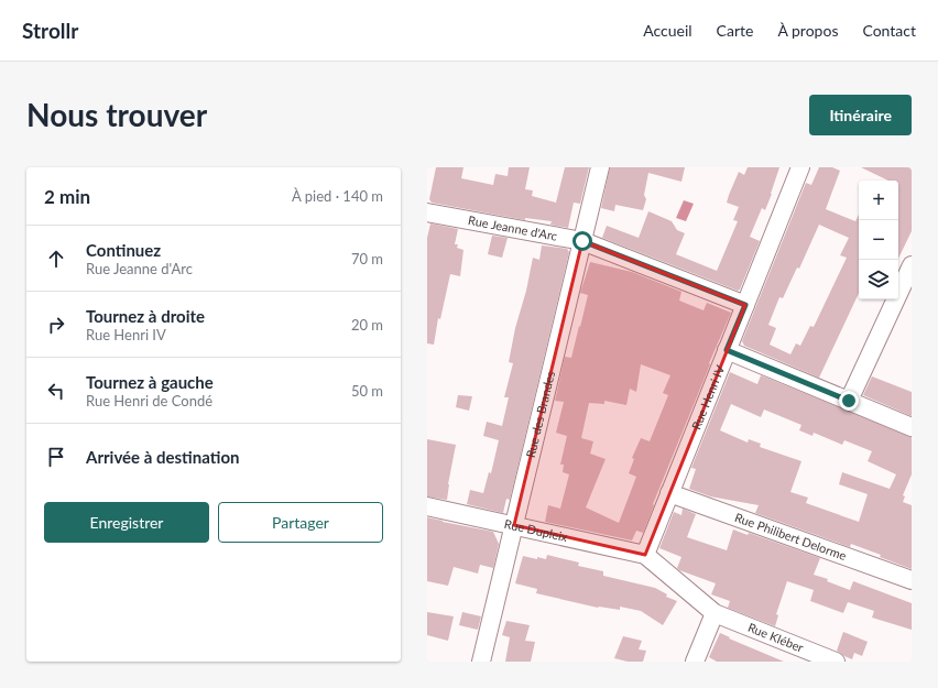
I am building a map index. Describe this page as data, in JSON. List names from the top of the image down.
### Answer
{
  "streets": {
    "street": [
      "Rue Jeanne d'Arc",
      "Rue Henri IV",
      "Rue des Brandes",
      "Rue Dupleix",
      "Rue Philibert Delorme",
      "Rue Kléber"
    ]
  },
  "crossings": [
    ["Rue Jeanne d'Arc", "Rue Henri IV"],
    ["Rue Jeanne d'Arc", "Rue des Brandes"],
    ["Rue Henri IV", "Rue Dupleix"],
    ["Rue Henri IV", "Rue Philibert Delorme"],
    ["Rue Henri IV", "Rue Kléber"],
    ["Rue des Brandes", "Rue Dupleix"],
    ["Rue Dupleix", "Rue Kléber"]
  ],
  "page": {
    "header": "Strollr",
    "nav": [
      "Accueil",
      "Carte",
      "À propos",
      "Contact"
    ],
    "buttons": [
      "Itinéraire",
      ["Enregistrer", "Partager"]
    ],
    "title": "Nous trouver",
    "heading": ["2 min", "À pied · 140 m"],
    "map_buttons": ["+", "−"],
    "list": [
      ["Continuez", "Rue Jeanne d'Arc", "70 m"],
      ["Tournez à droite", "Rue Henri IV", "20 m"],
      ["Tournez à gauche", "Rue Henri de Condé", "50 m"],
      "Arrivée à destination"
    ]
  }
}
